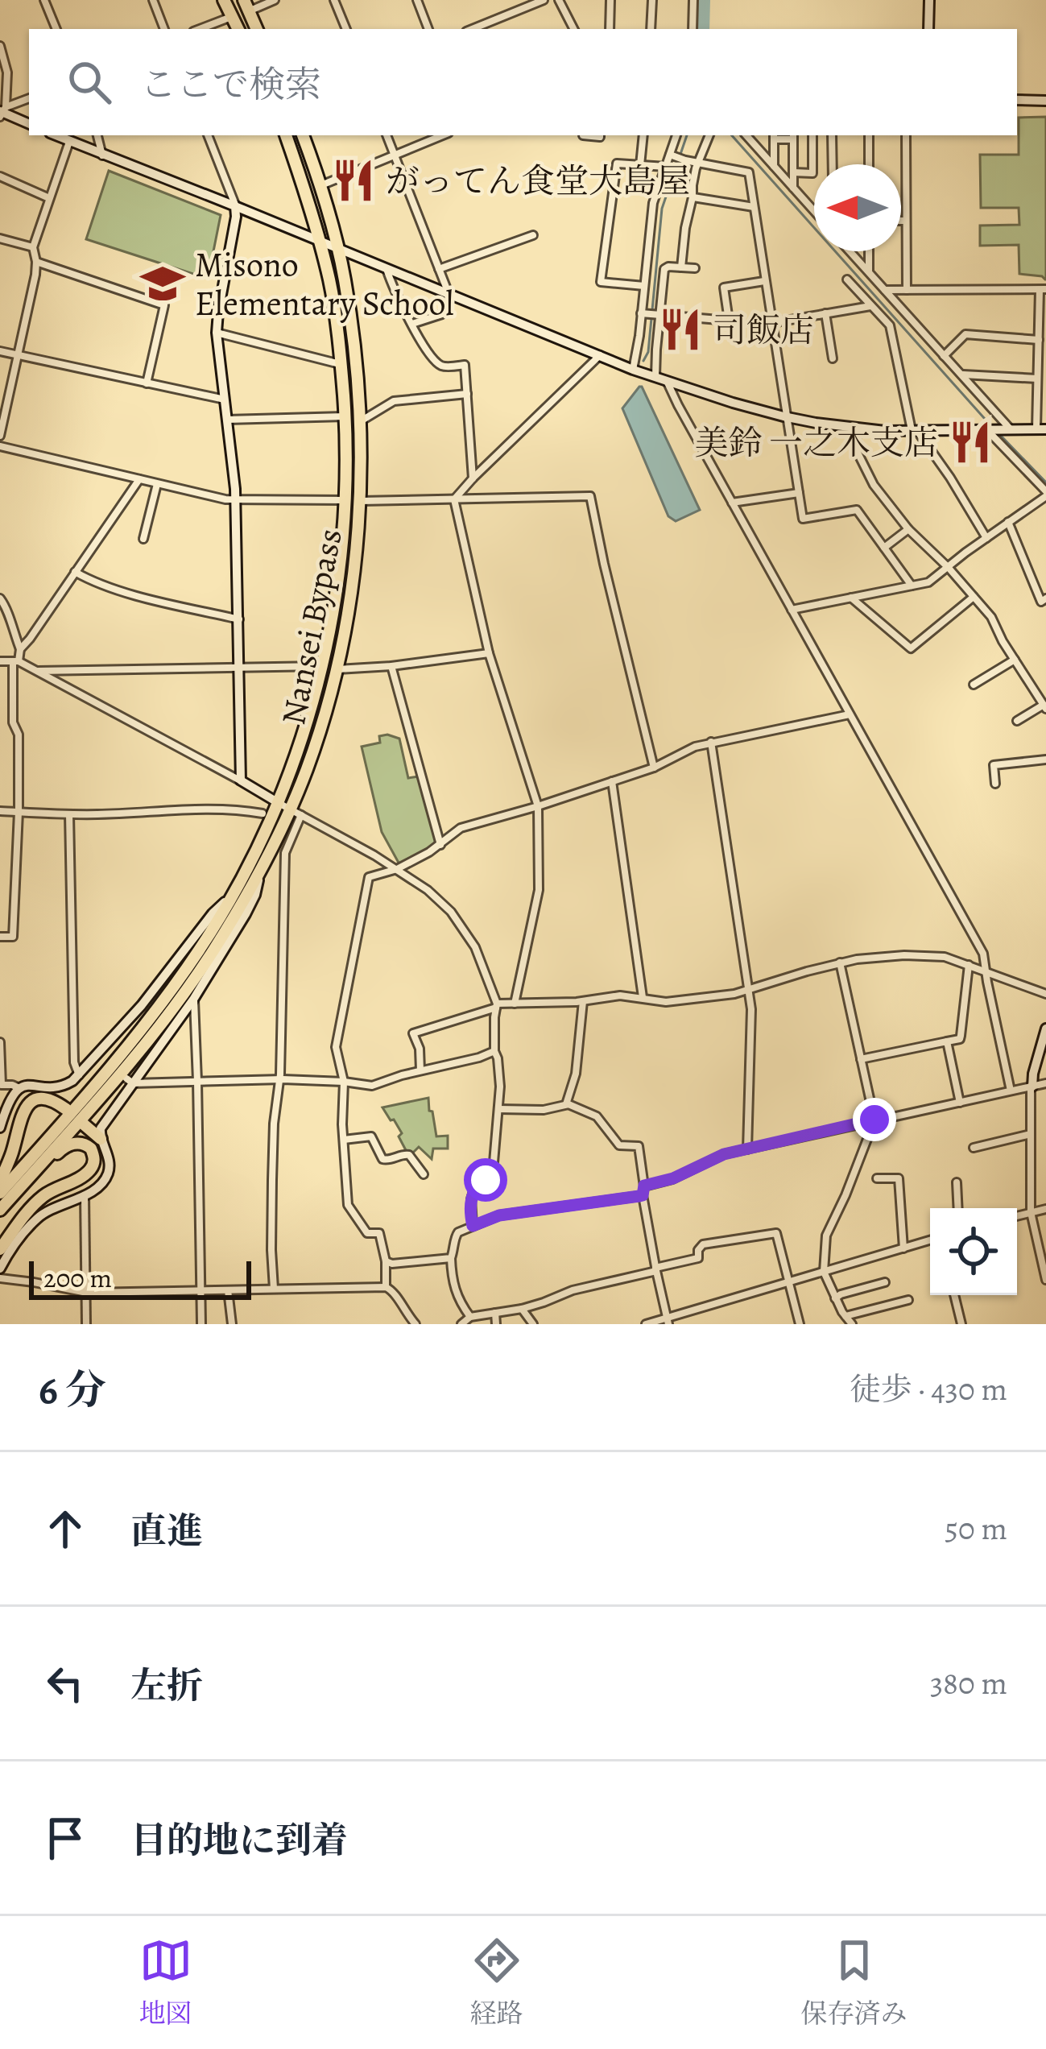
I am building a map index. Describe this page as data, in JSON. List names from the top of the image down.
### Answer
{
  "streets": {
    "highway": ["Nansei Bypass"]
  },
  "places": {
    "restaurant": ["がってん食堂大島屋", "司飯店", "美鈴 一之木支店"],
    "school or university": ["Misono Elementary School"]
  },
  "scale_bar": "200 m",
  "north": "left",
  "page": {
    "search": "ここで検索",
    "scale": "200 m",
    "heading": ["6 分", "徒歩 · 430 m"],
    "list": [
      ["直進", "50 m"],
      ["左折", "380 m"],
      "目的地に到着"
    ],
    "nav": ["地図", "経路", "保存済み"]
  }
}
